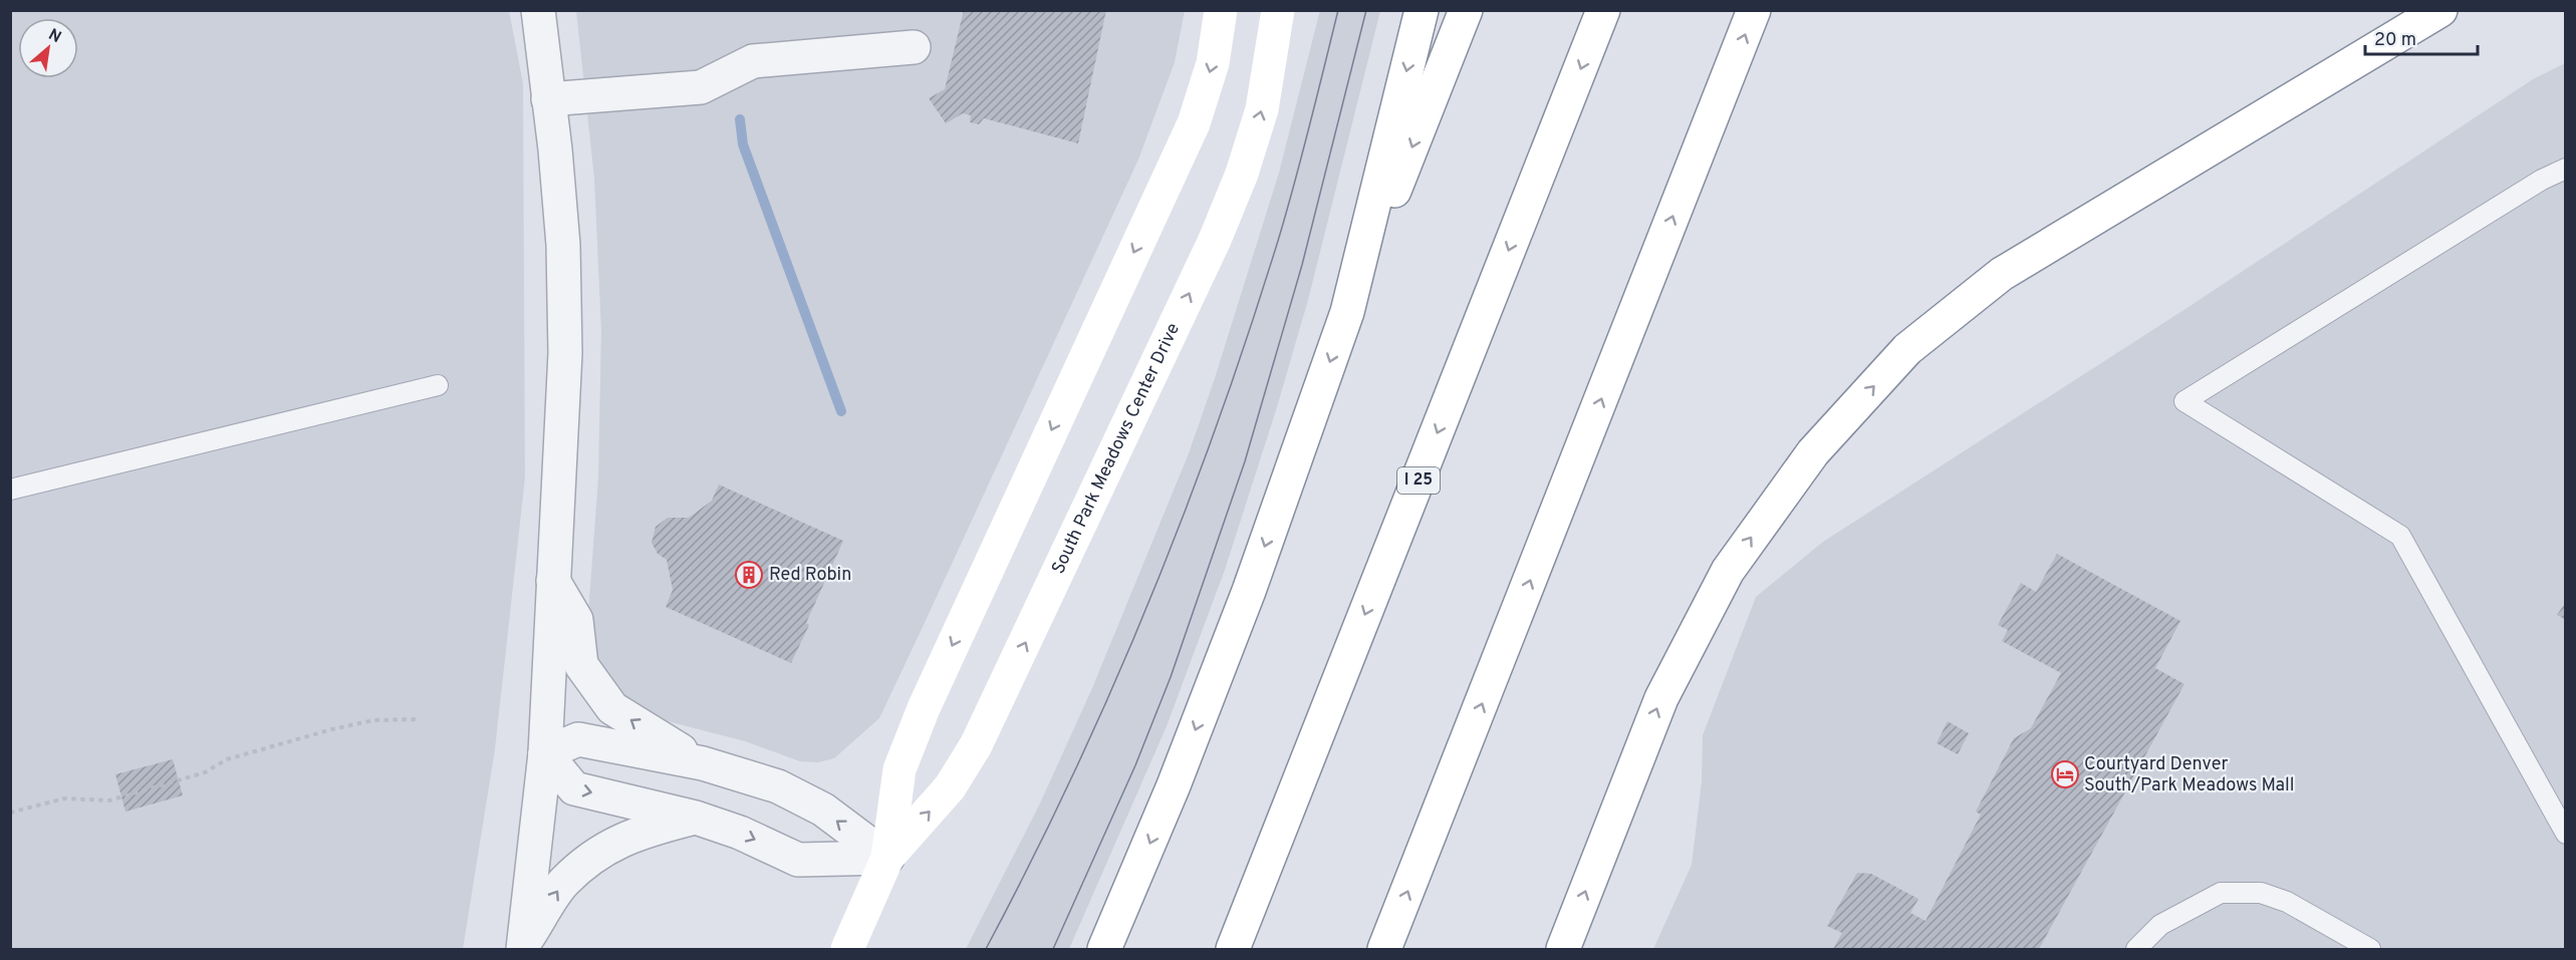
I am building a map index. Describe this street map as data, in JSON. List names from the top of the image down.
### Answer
{
  "streets": {
    "main road": ["South Park Meadows Center Drive", "I 25"]
  },
  "places": {
    "building": ["Red Robin"],
    "hotel": ["Courtyard Denver South/Park Meadows Mall"]
  },
  "scale_bar": "20 m",
  "north": "top right"
}
